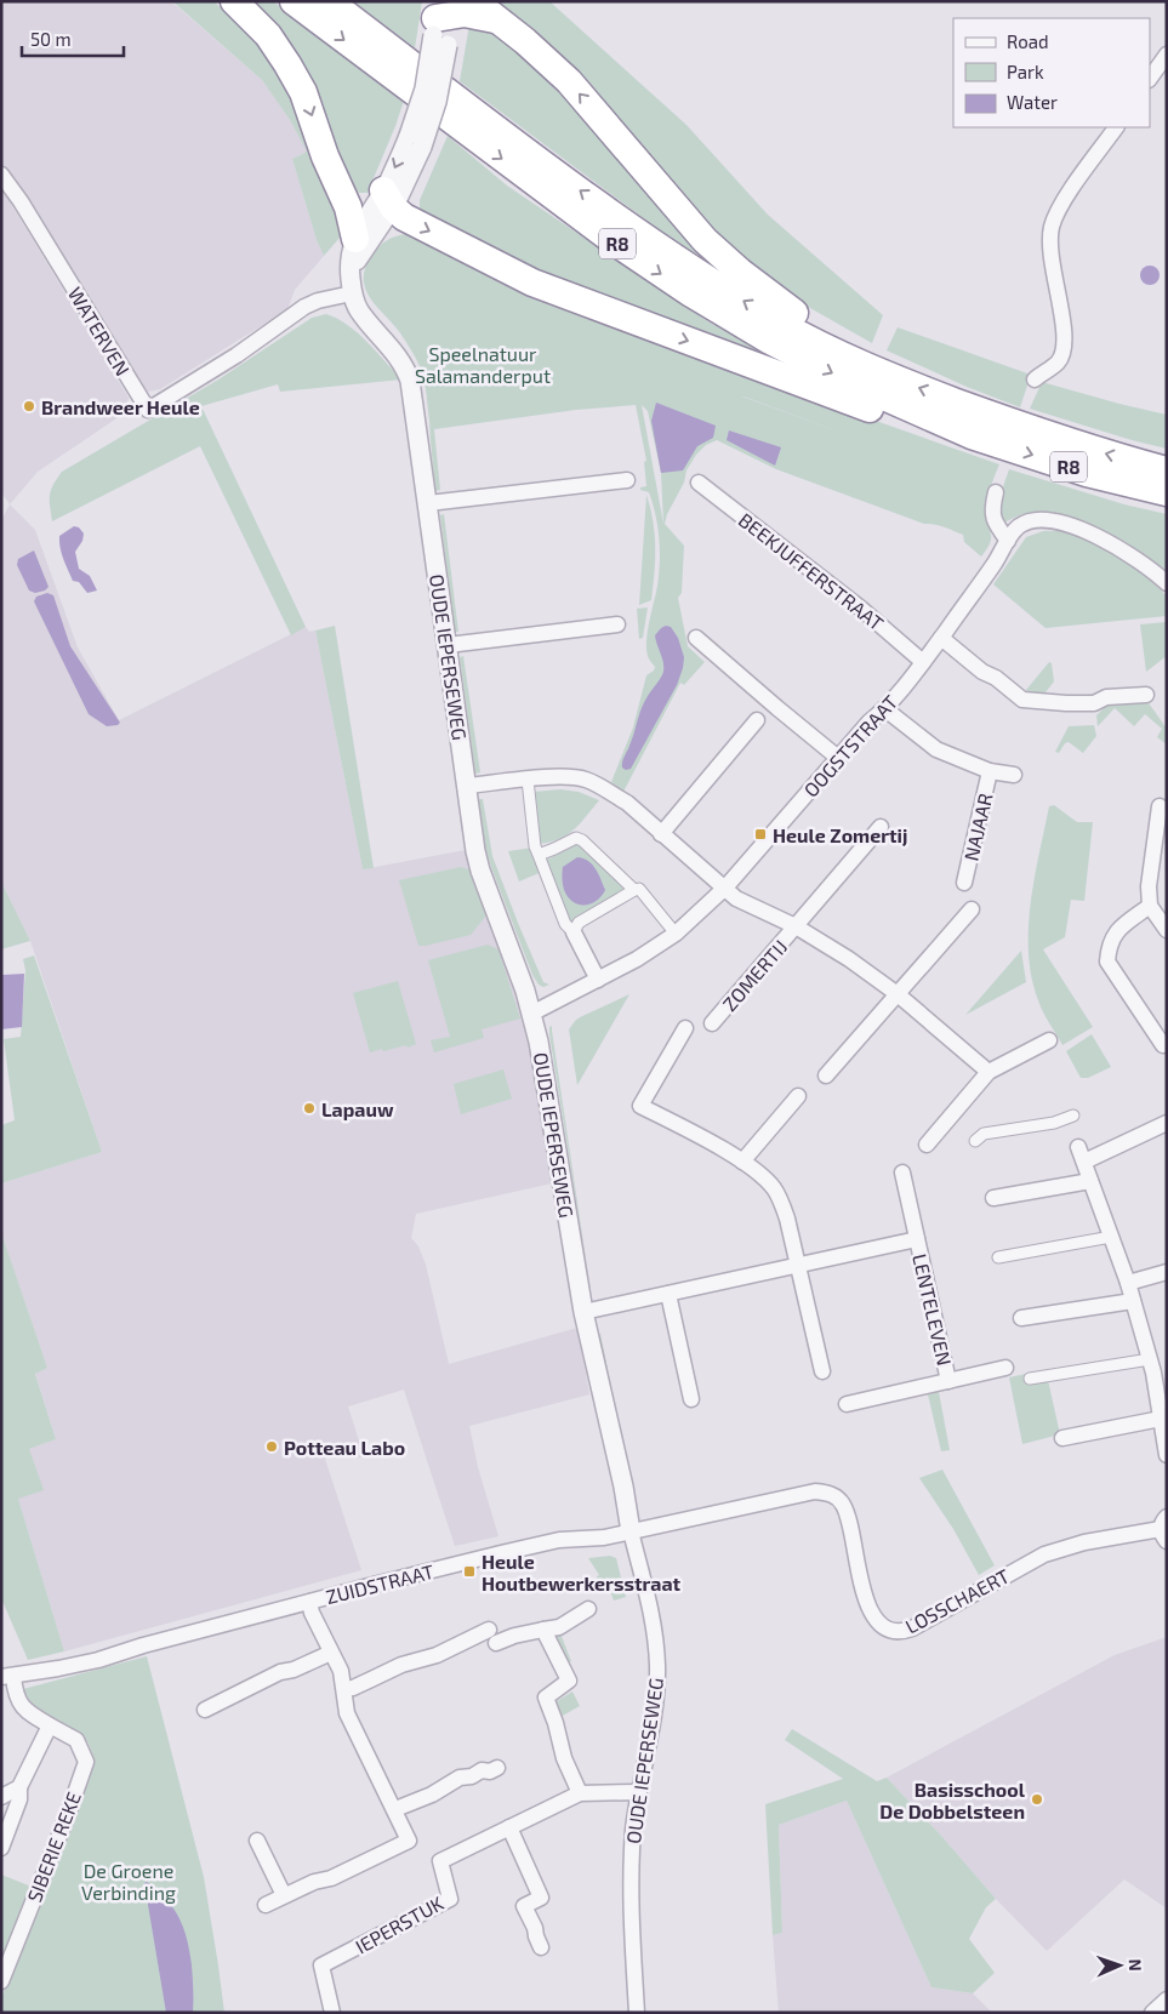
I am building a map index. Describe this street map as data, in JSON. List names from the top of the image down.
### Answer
{
  "streets": {
    "highway": ["R8"],
    "street": [
      "WATERVEN",
      "BEEKJUFFERSTRAAT",
      "OUDE IEPERSEWEG",
      "OOGSTSTRAAT",
      "NAJAAR",
      "ZOMERTIJ",
      "LENTELEVEN",
      "ZUIDSTRAAT",
      "LOSSCHAERT",
      "SIBERIE REKE",
      "IEPERSTUK"
    ]
  },
  "crossings": [
    ["WATERVEN", "OUDE IEPERSEWEG"],
    ["BEEKJUFFERSTRAAT", "OOGSTSTRAAT"],
    ["OUDE IEPERSEWEG", "OOGSTSTRAAT"],
    ["OUDE IEPERSEWEG", "ZOMERTIJ"],
    ["OUDE IEPERSEWEG", "LENTELEVEN"],
    ["OUDE IEPERSEWEG", "ZUIDSTRAAT"],
    ["OUDE IEPERSEWEG", "LOSSCHAERT"],
    ["OUDE IEPERSEWEG", "IEPERSTUK"],
    ["OOGSTSTRAAT", "NAJAAR"],
    ["OOGSTSTRAAT", "ZOMERTIJ"],
    ["ZUIDSTRAAT", "LOSSCHAERT"],
    ["ZUIDSTRAAT", "SIBERIE REKE"]
  ],
  "parks": ["Speelnatuur Salamanderput", "De Groene Verbinding"],
  "places": {
    "other": [
      "Brandweer Heule",
      "Lapauw",
      "Potteau Labo",
      "Basisschool De Dobbelsteen"
    ],
    "transit": ["Heule Zomertij", "Heule Houtbewerkersstraat"]
  },
  "legend": ["Road", "Park", "Water"],
  "scale_bar": "50 m",
  "north": "right"
}
